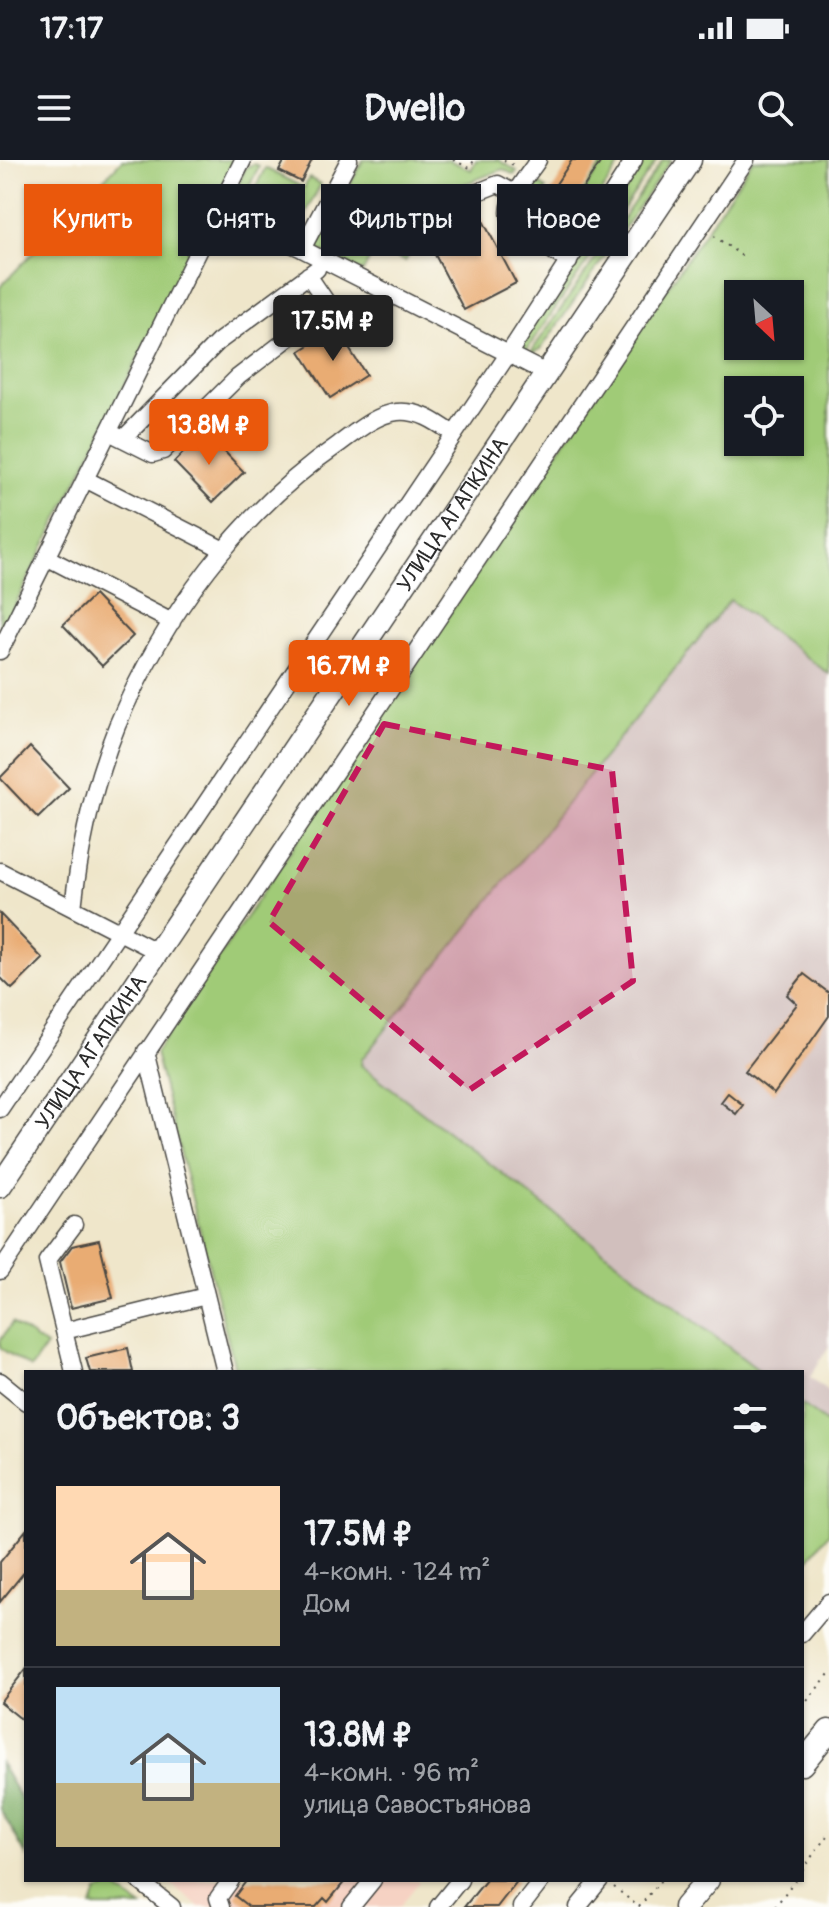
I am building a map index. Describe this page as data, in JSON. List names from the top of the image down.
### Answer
{
  "streets": {
    "main road": ["УЛИЦА АГАПКИНА"]
  },
  "north": "bottom right",
  "page": {
    "status": "17:17",
    "header": "Dwello",
    "chip": [
      "Купить",
      "Снять",
      "Фильтры",
      "Новое"
    ],
    "price": ["17.5M ₽", "13.8M ₽", "16.7M ₽"],
    "heading": "Объектов: 3",
    "list": [
      {
        "name": "17.5M ₽",
        "note": "4-комн. · 124 m² · Дом"
      },
      {
        "name": "13.8M ₽",
        "note": "4-комн. · 96 m² · улица Савостьянова"
      }
    ]
  }
}
